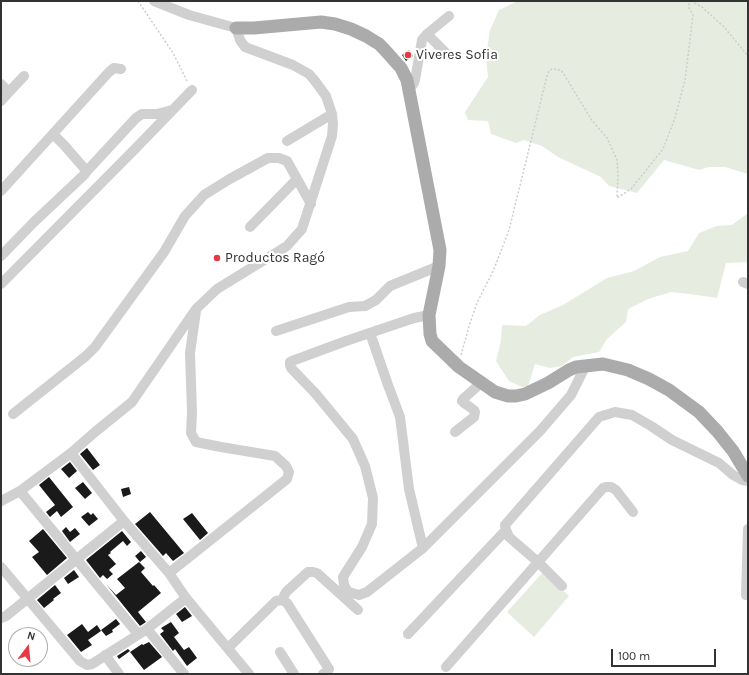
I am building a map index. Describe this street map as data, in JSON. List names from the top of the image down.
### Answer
{
  "places": ["Viveres Sofia", "Productos Ragó"],
  "scale_bar": "100 m",
  "north": "top"
}
